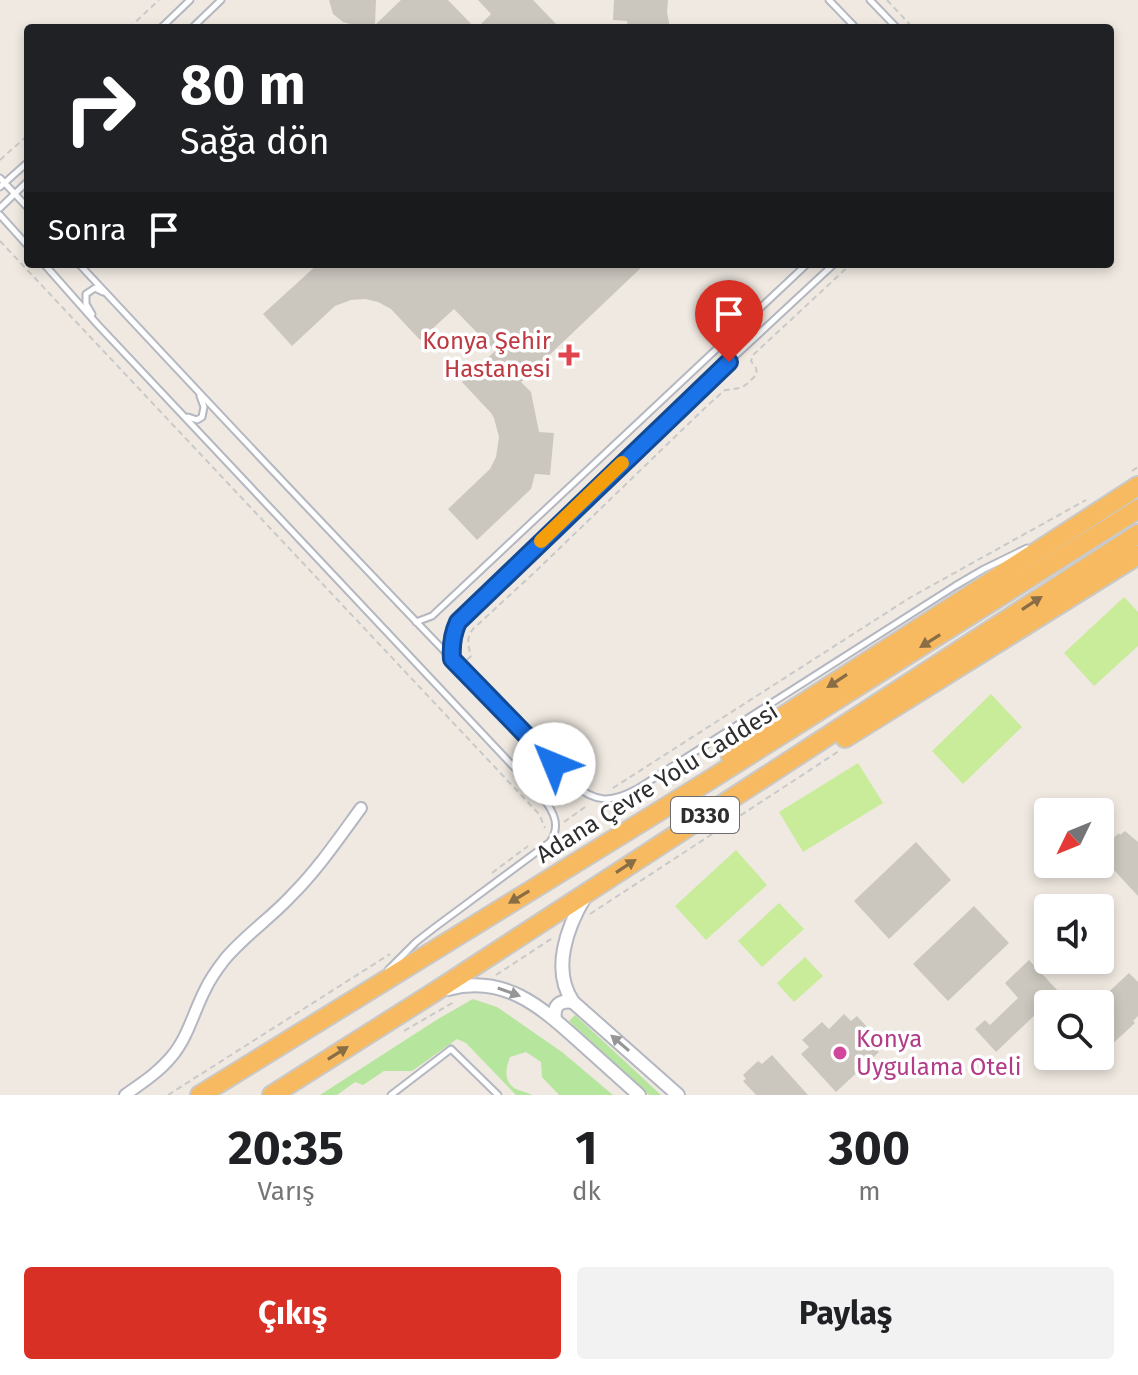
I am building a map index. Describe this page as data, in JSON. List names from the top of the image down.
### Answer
{
  "streets": {
    "highway": ["Adana Çevre Yolu Caddesi", "D330"]
  },
  "places": {
    "health": ["Konya Şehir Hastanesi"],
    "other": ["Konya Uygulama Oteli"]
  },
  "north": "bottom left",
  "page": {
    "turn": ["80 m", "Sağa dön"],
    "then": "Sonra",
    "eta": [
      "20:35",
      "Varış",
      "1",
      "dk",
      "300",
      "m"
    ],
    "buttons": ["Çıkış", "Paylaş"]
  }
}
